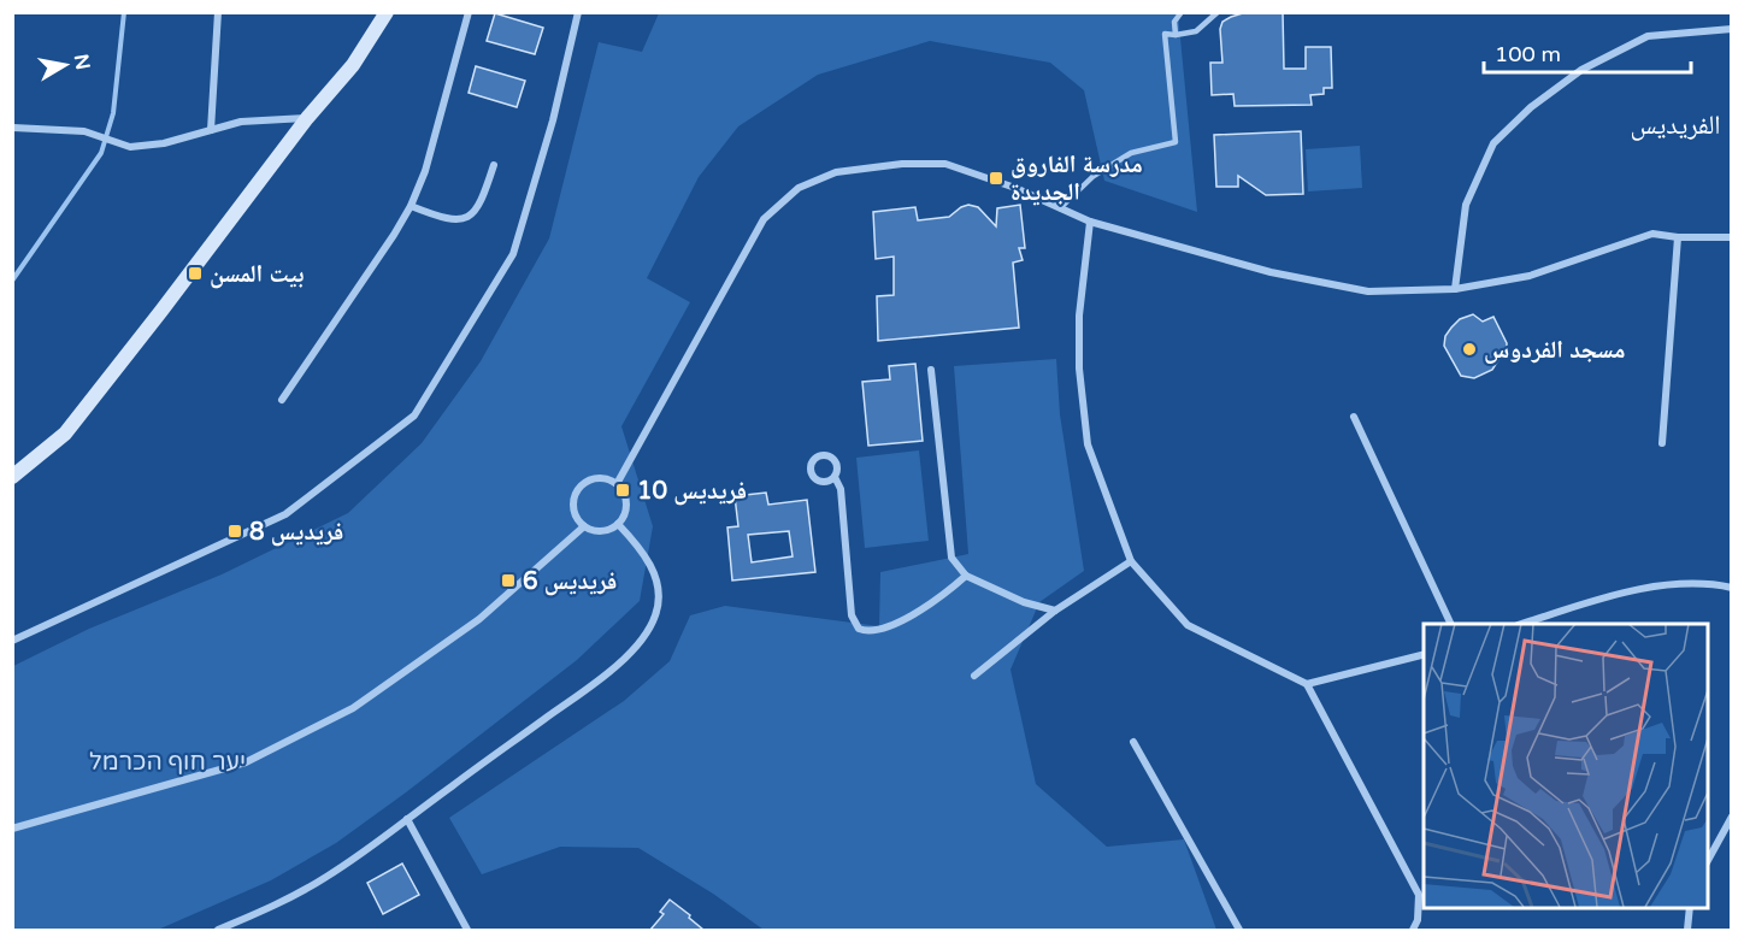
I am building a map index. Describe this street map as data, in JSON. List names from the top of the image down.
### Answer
{
  "districts": ["الفريديس"],
  "parks": ["יער חוף הכרמל"],
  "places": {
    "transit": [
      "مدرسة الفاروق الجديدة",
      "بيت المسن",
      "فريديس 10",
      "فريديس 8",
      "فريديس 6"
    ],
    "other": ["مسجد الفردوس"]
  },
  "scale_bar": "100 m",
  "north": "right"
}
